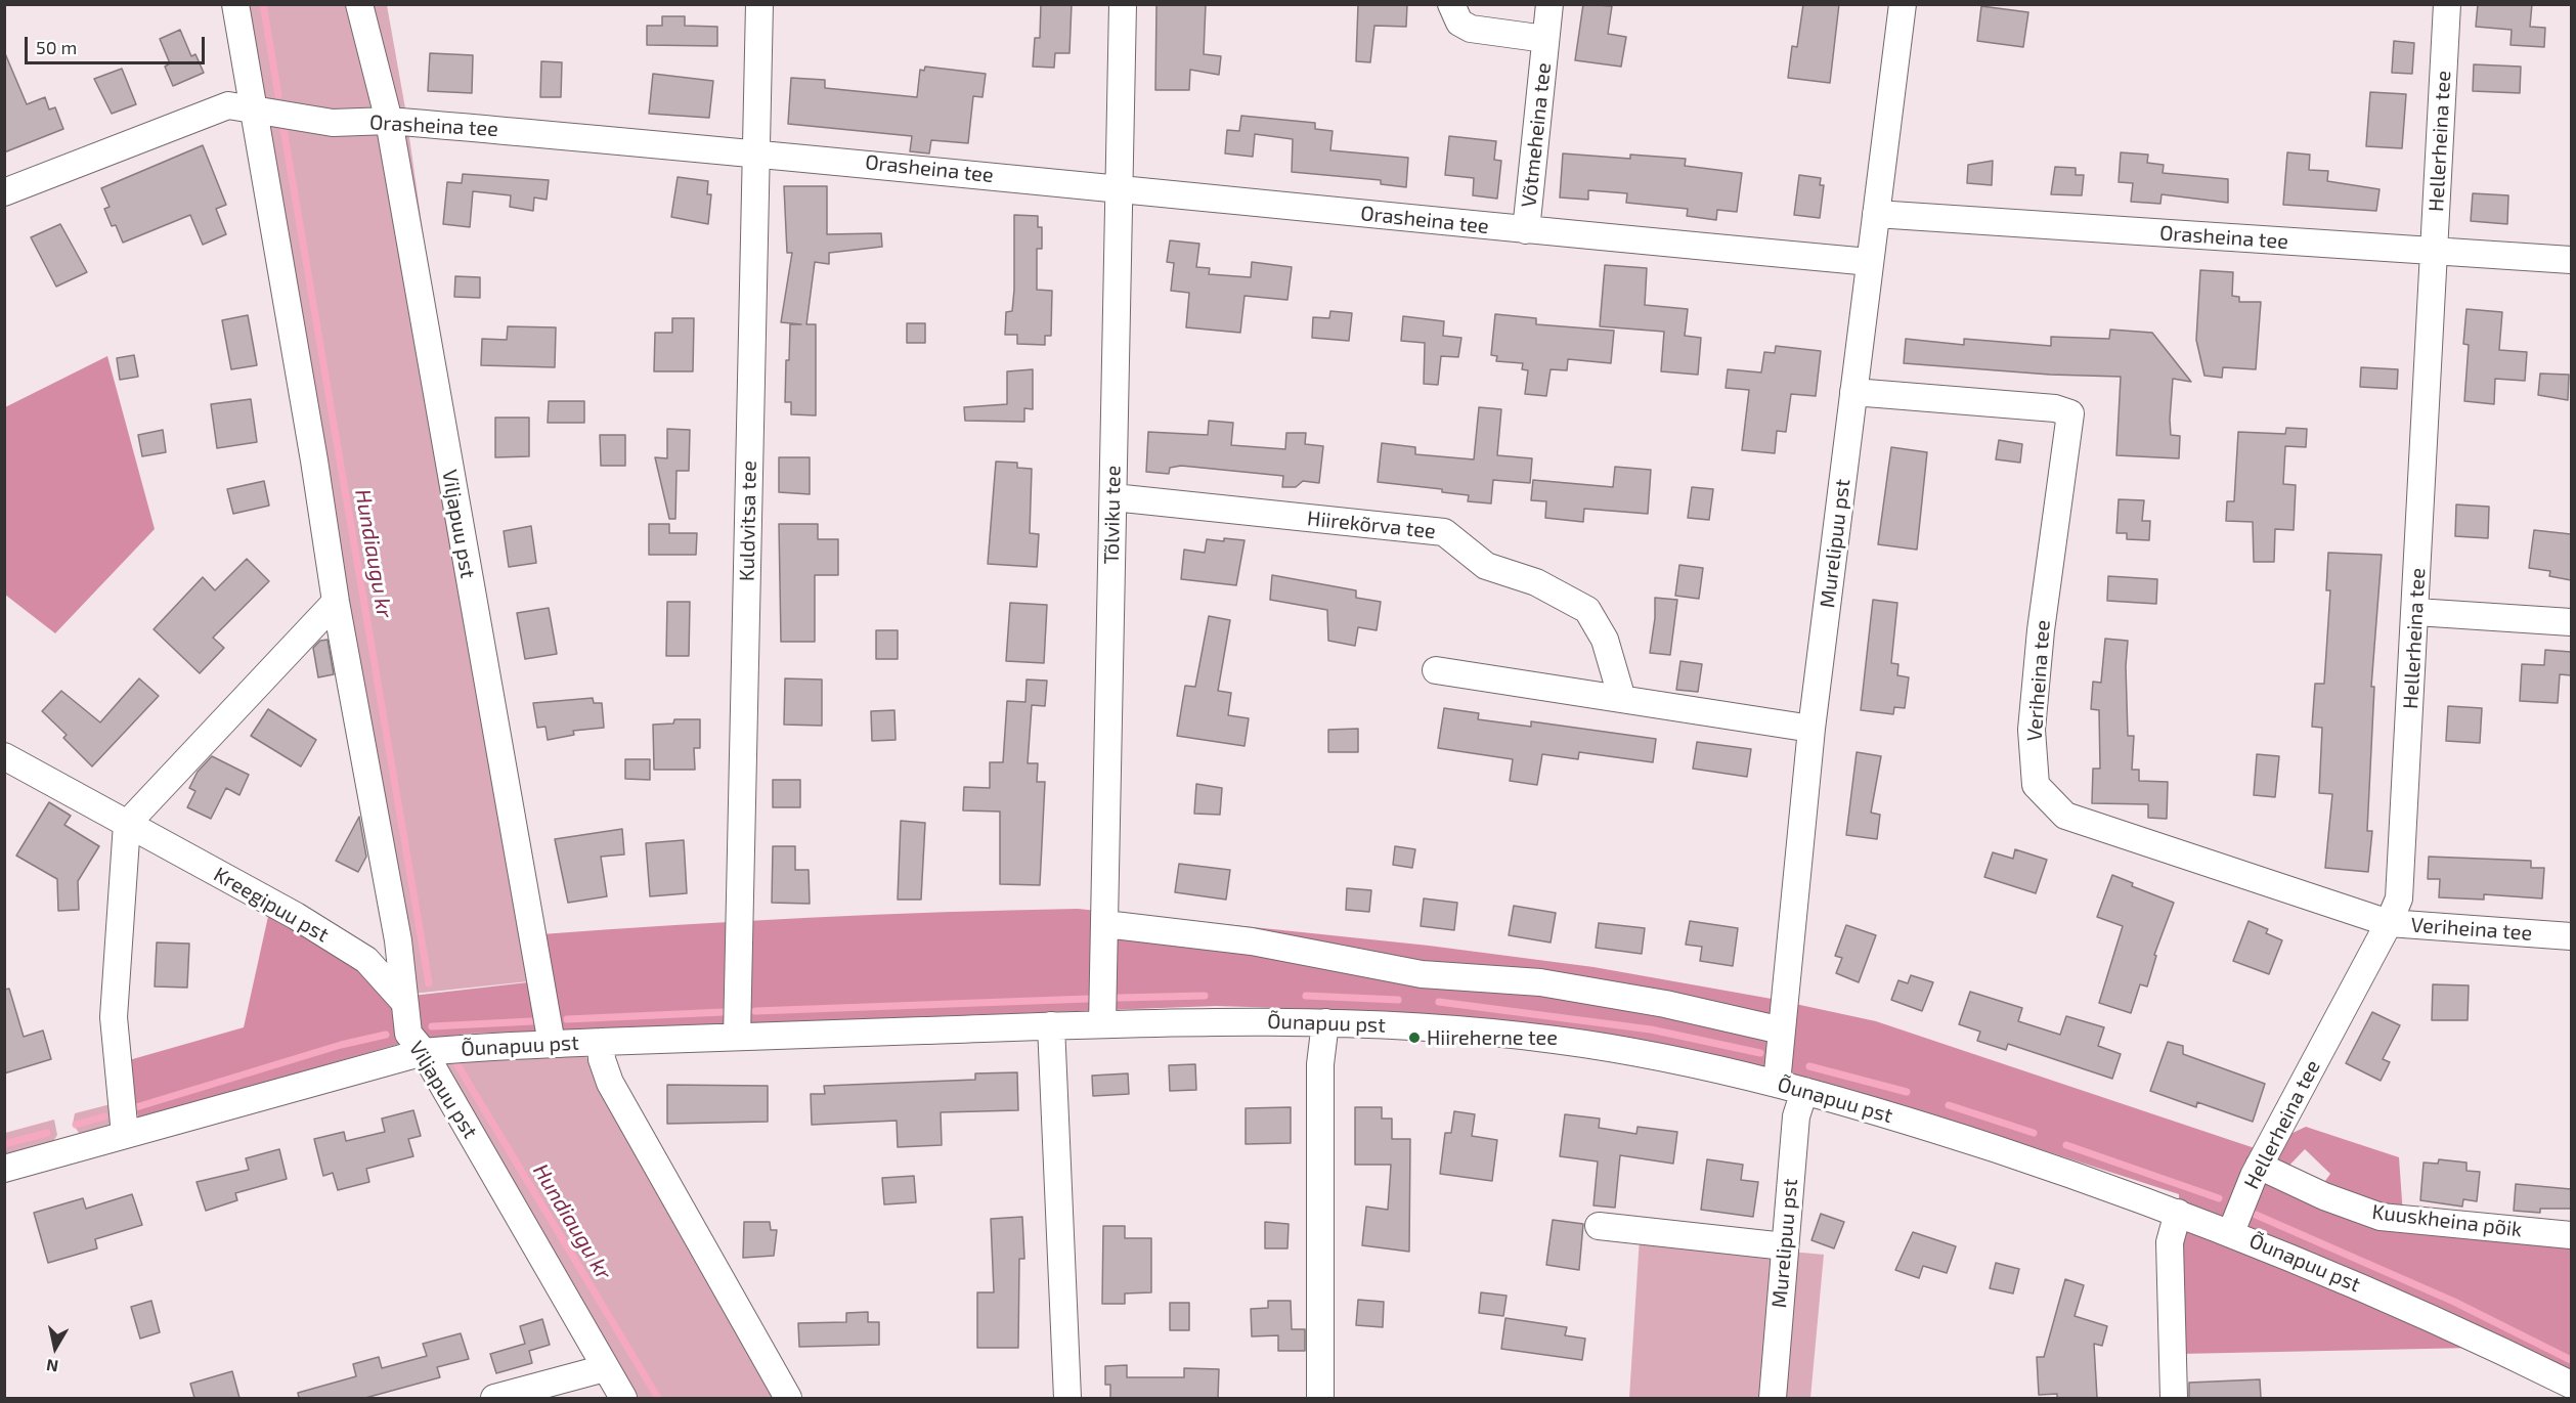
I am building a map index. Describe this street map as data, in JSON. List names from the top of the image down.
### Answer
{
  "streets": {
    "street": [
      "Orasheina tee",
      "Võtmeheina tee",
      "Hellerheina tee",
      "Tõlviku tee",
      "Kuldvitsa tee",
      "Viljapuu pst",
      "Hiirekõrva tee",
      "Murelipuu pst",
      "Veriheina tee",
      "Kreegipuu pst",
      "Õunapuu pst",
      "Kuuskheina põik"
    ]
  },
  "crossings": [
    ["Orasheina tee", "Võtmeheina tee"],
    ["Orasheina tee", "Hellerheina tee"],
    ["Orasheina tee", "Tõlviku tee"],
    ["Orasheina tee", "Kuldvitsa tee"],
    ["Orasheina tee", "Viljapuu pst"],
    ["Orasheina tee", "Murelipuu pst"],
    ["Hellerheina tee", "Veriheina tee"],
    ["Hellerheina tee", "Õunapuu pst"],
    ["Hellerheina tee", "Kuuskheina põik"],
    ["Tõlviku tee", "Hiirekõrva tee"],
    ["Tõlviku tee", "Õunapuu pst"],
    ["Kuldvitsa tee", "Õunapuu pst"],
    ["Viljapuu pst", "Kreegipuu pst"],
    ["Viljapuu pst", "Õunapuu pst"],
    ["Murelipuu pst", "Veriheina tee"],
    ["Murelipuu pst", "Õunapuu pst"]
  ],
  "water": ["Hundiaugu kr"],
  "places": ["Hiireherne tee"],
  "scale_bar": "50 m",
  "north": "bottom"
}
